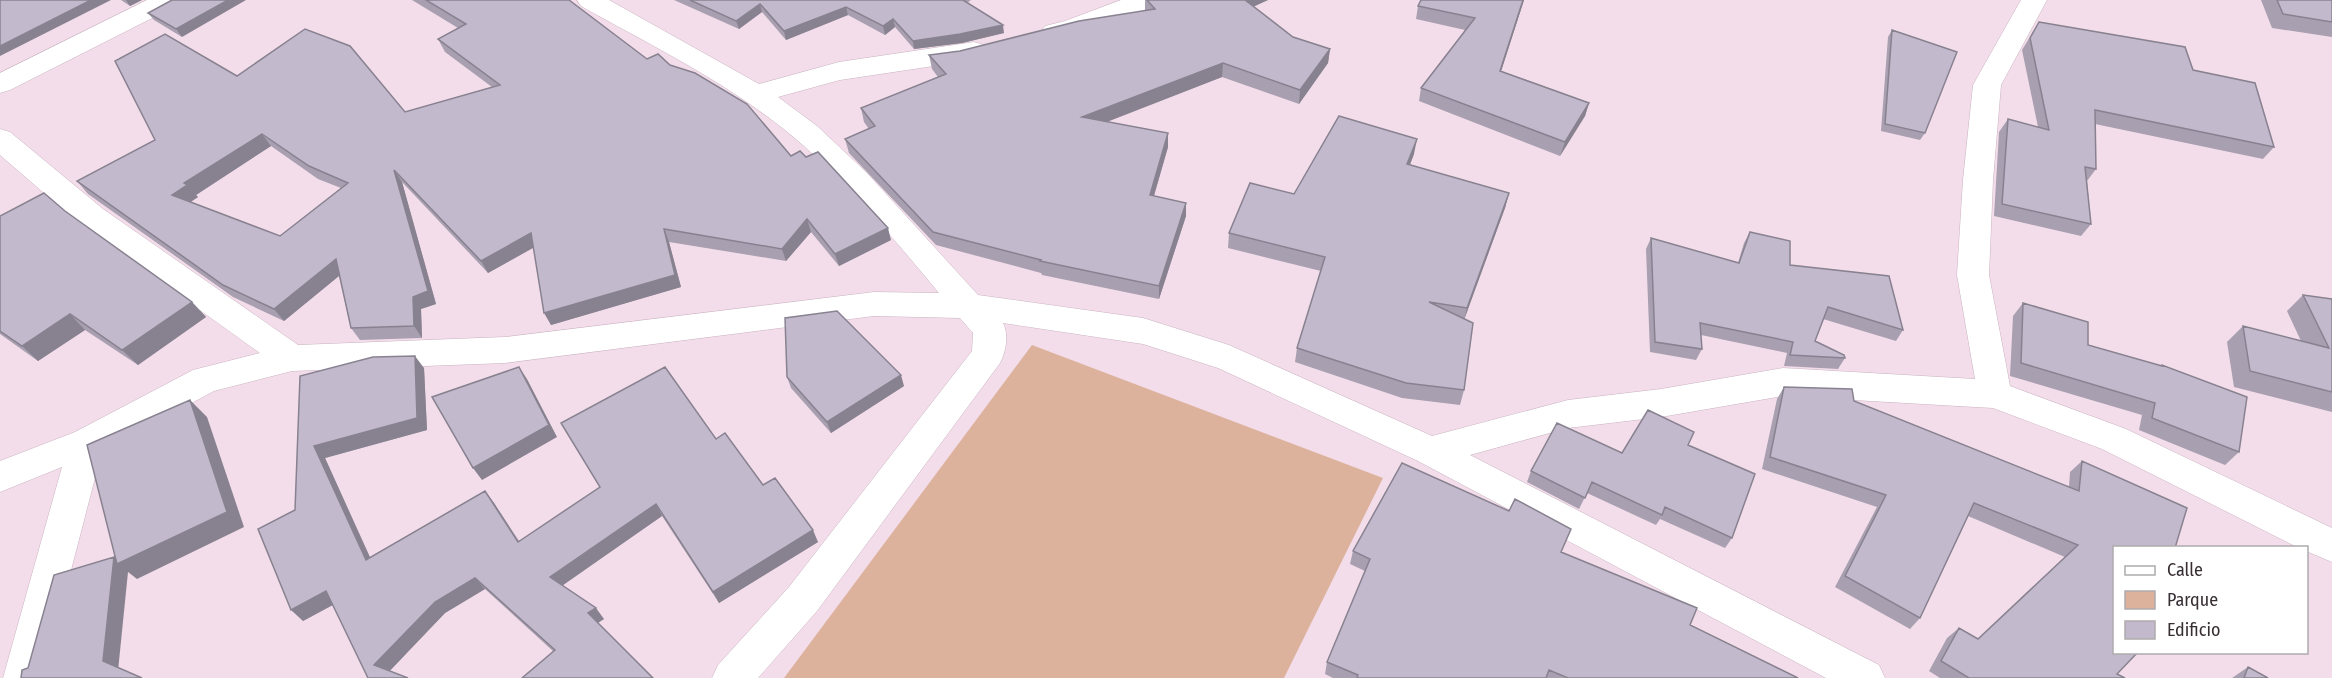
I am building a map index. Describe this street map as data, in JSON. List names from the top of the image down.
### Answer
{
  "legend": ["Calle", "Parque", "Edificio"]
}
